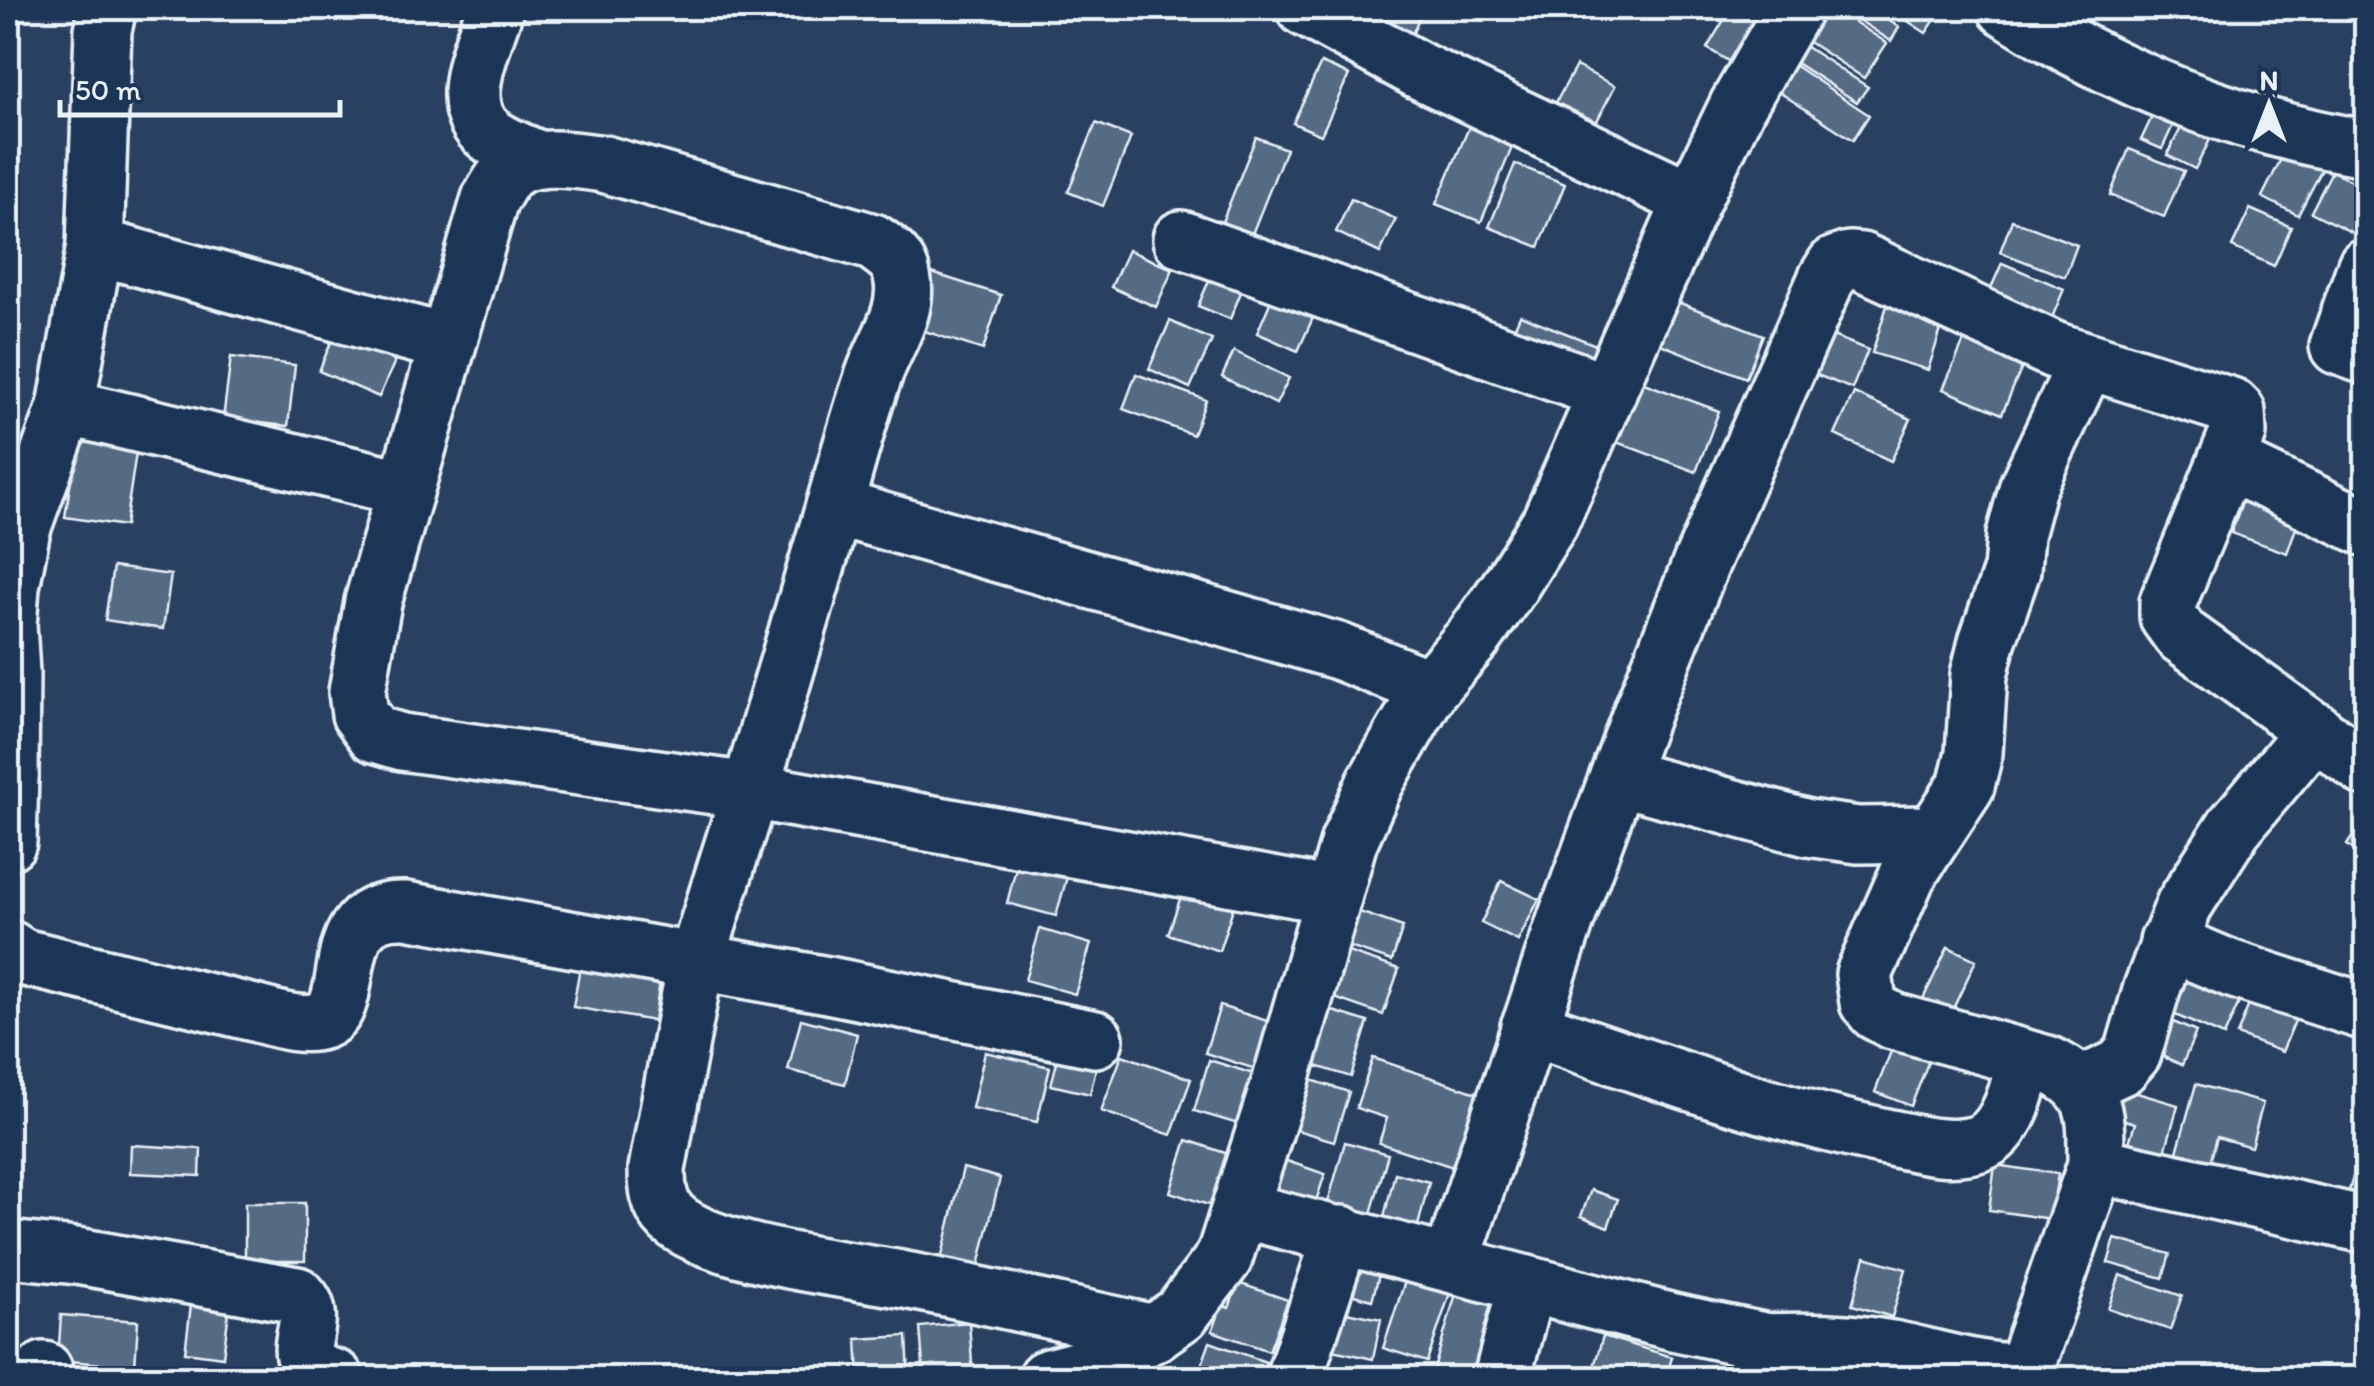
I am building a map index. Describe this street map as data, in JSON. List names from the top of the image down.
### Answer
{
  "scale_bar": "50 m",
  "north": "top"
}
